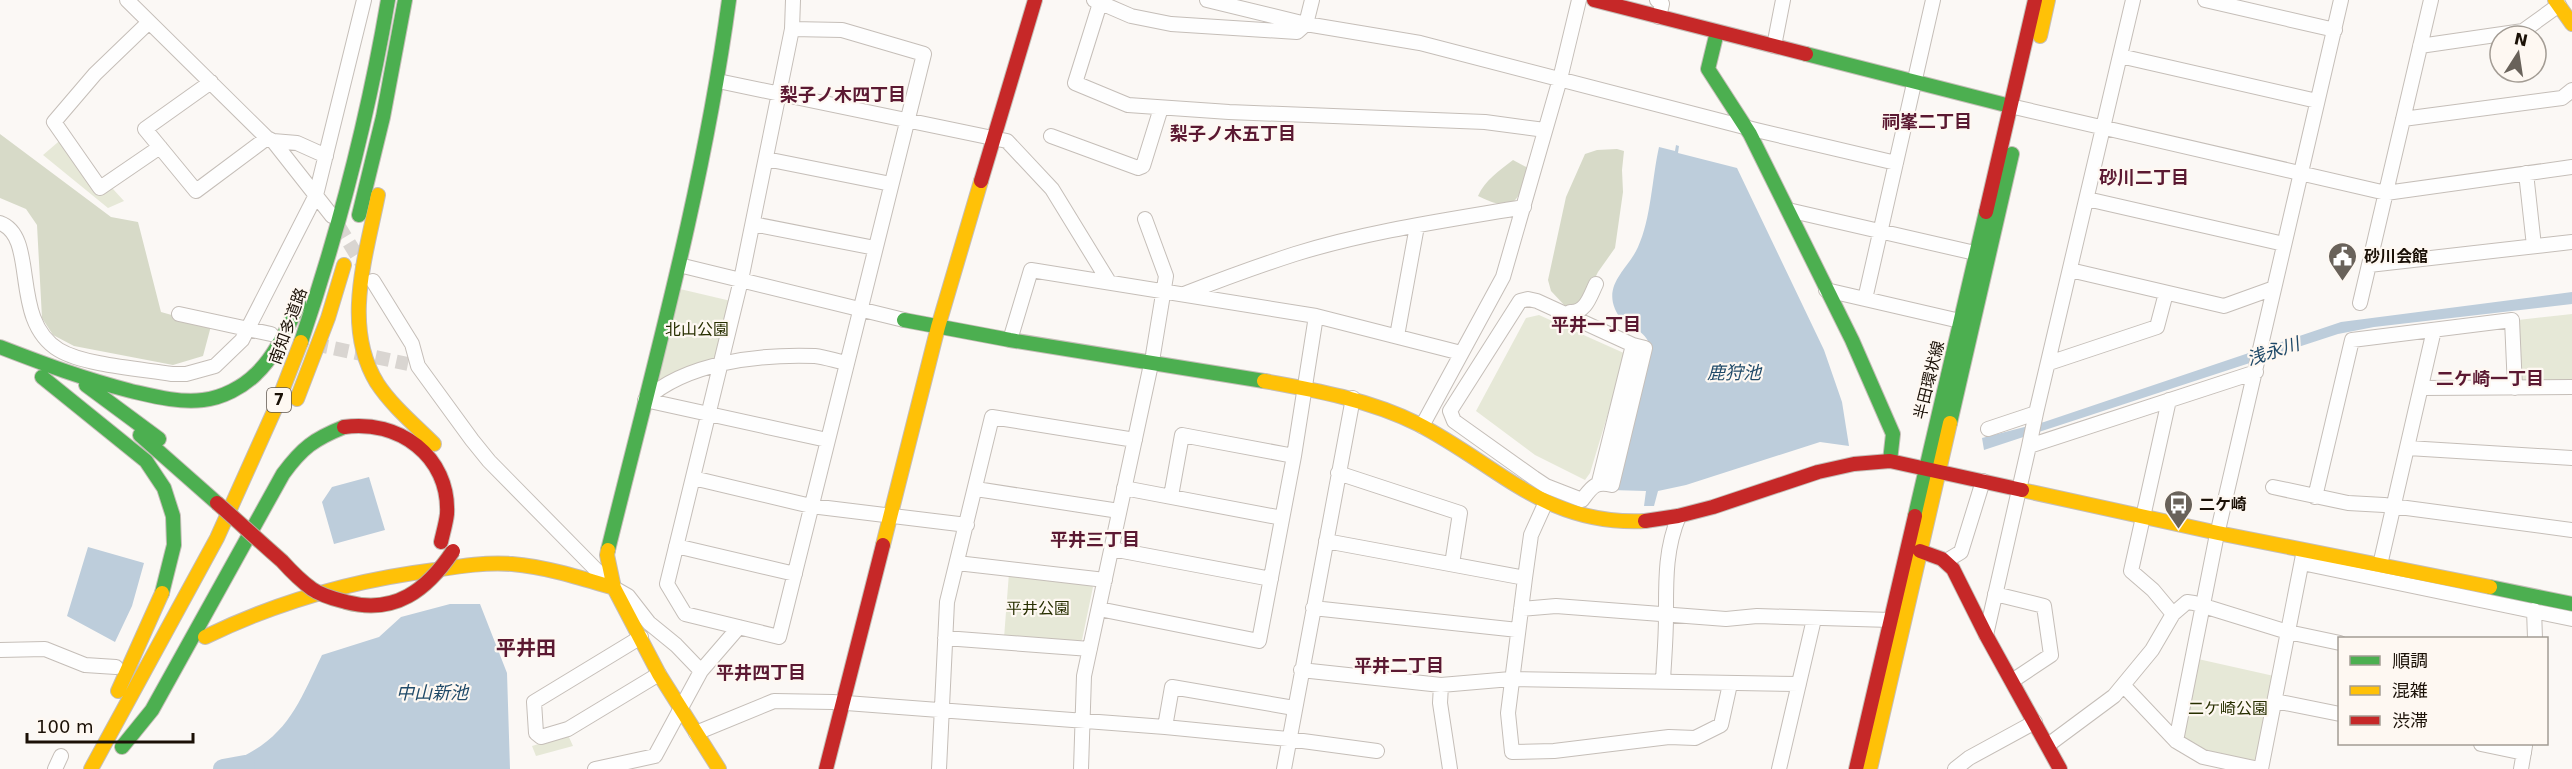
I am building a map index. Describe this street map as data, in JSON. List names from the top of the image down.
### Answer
{
  "streets": {
    "main road": ["南知多道路", "半田環状線", "7"]
  },
  "districts": [
    "梨子ノ木四丁目",
    "祠峯二丁目",
    "梨子ノ木五丁目",
    "砂川二丁目",
    "平井一丁目",
    "二ケ崎一丁目",
    "平井三丁目",
    "平井田",
    "平井二丁目",
    "平井四丁目"
  ],
  "water": ["浅永川", "鹿狩池", "中山新池"],
  "parks": ["北山公園", "平井公園", "二ケ崎公園"],
  "places": {
    "public building": ["砂川会館"],
    "bus stop": ["二ケ崎"]
  },
  "legend": ["順調", "混雑", "渋滞"],
  "scale_bar": "100 m",
  "north": "top"
}
